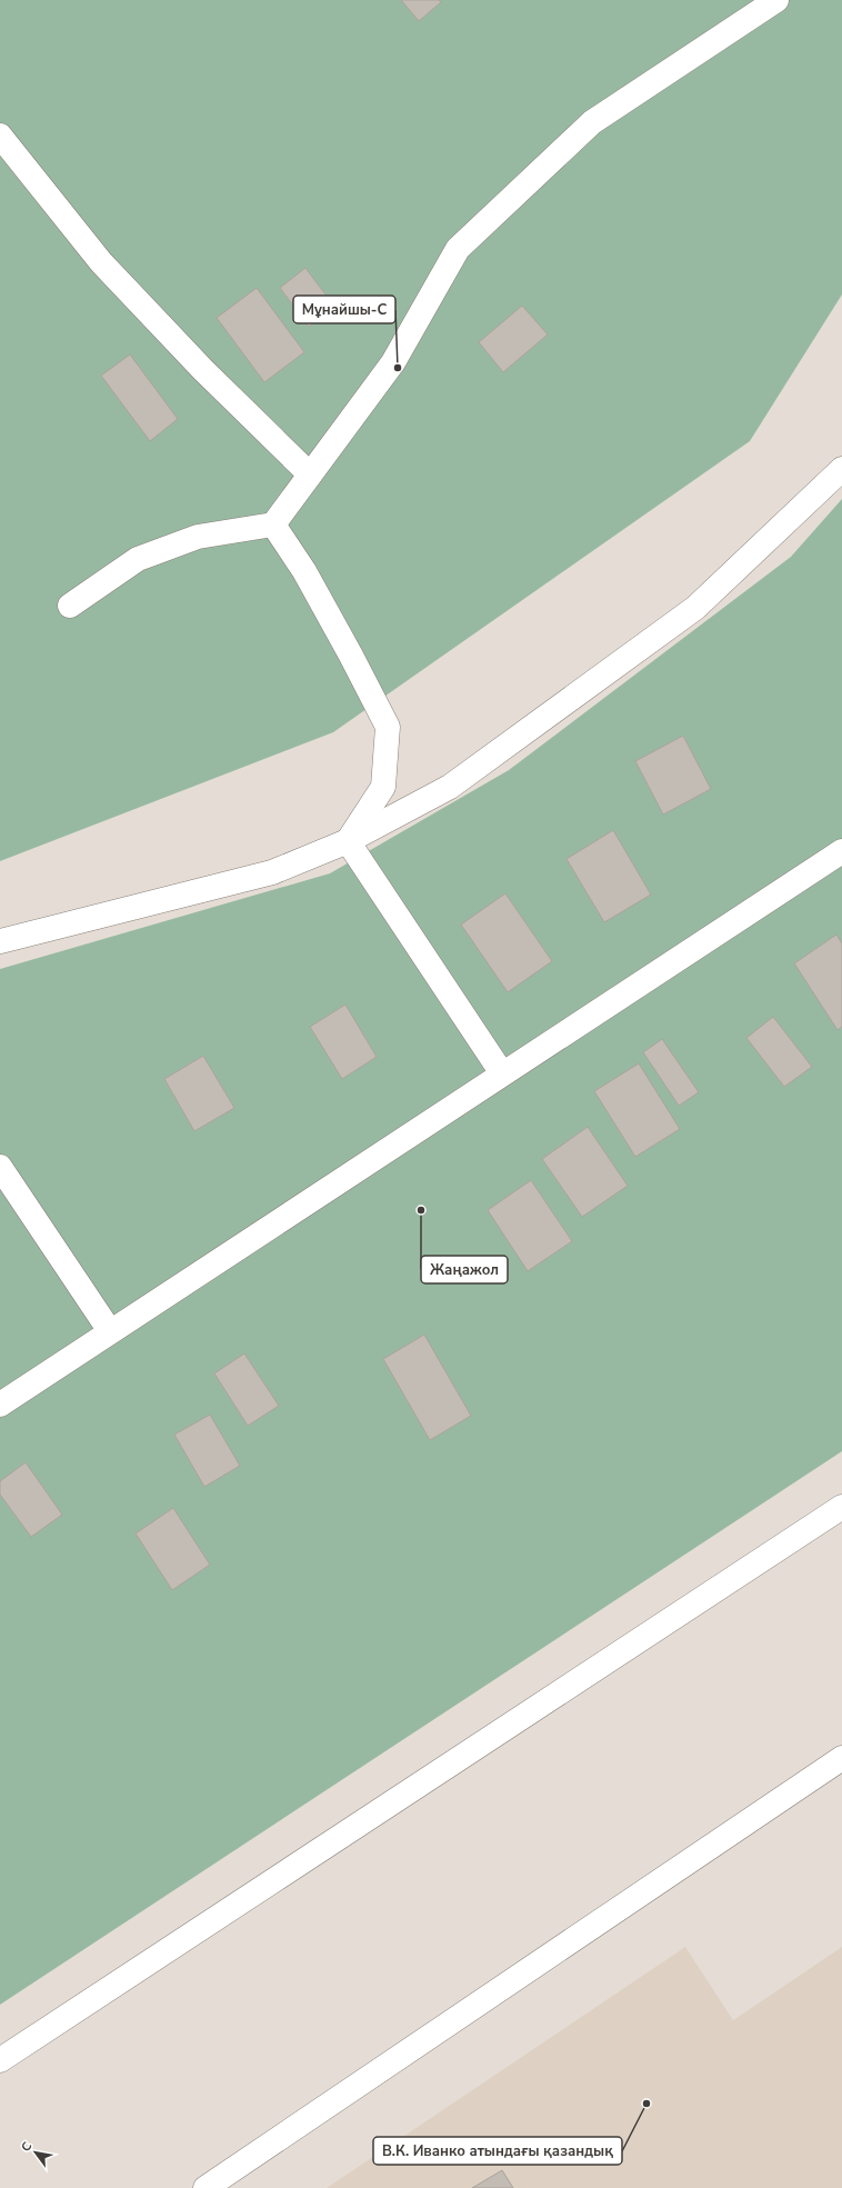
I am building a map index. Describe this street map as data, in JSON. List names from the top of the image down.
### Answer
{
  "places": ["Мұнайшы-С", "Жаңажол", "В.К. Иванко атындағы қазандық"],
  "north": "top left"
}
